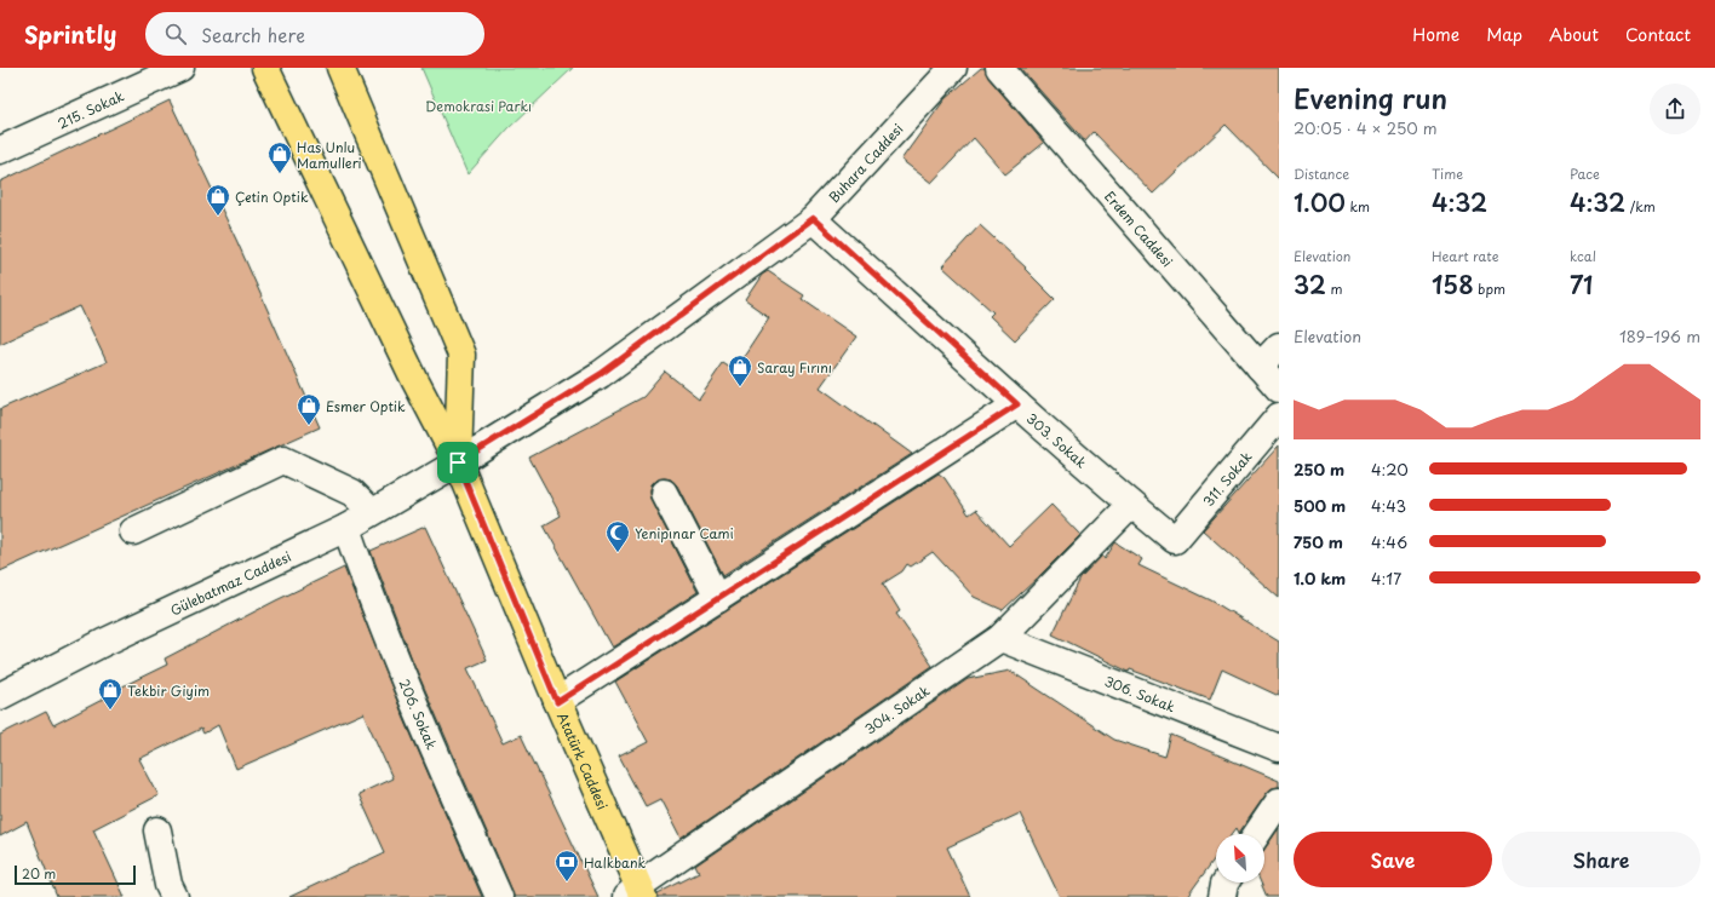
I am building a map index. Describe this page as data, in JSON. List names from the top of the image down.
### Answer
{
  "streets": {
    "main road": ["Atatürk Caddesi"],
    "street": [
      "215. Sokak",
      "Buhara Caddesi",
      "Erdem Caddesi",
      "303. Sokak",
      "311. Sokak",
      "Gülebatmaz Caddesi",
      "306. Sokak",
      "304. Sokak",
      "206. Sokak"
    ]
  },
  "crossings": [
    ["Buhara Caddesi", "303. Sokak"],
    ["Buhara Caddesi", "Gülebatmaz Caddesi"],
    ["Buhara Caddesi", "Atatürk Caddesi"],
    ["303. Sokak", "311. Sokak"],
    ["303. Sokak", "304. Sokak"],
    ["Gülebatmaz Caddesi", "206. Sokak"],
    ["Gülebatmaz Caddesi", "Atatürk Caddesi"],
    ["306. Sokak", "304. Sokak"],
    ["304. Sokak", "Atatürk Caddesi"]
  ],
  "parks": ["Demokrasi Parkı"],
  "places": {
    "shop": [
      "Has Unlu Mamulleri",
      "Çetin Optik",
      "Saray Fırını",
      "Esmer Optik",
      "Tekbir Giyim"
    ],
    "mosque": ["Yenipınar Cami"],
    "bank": ["Halkbank"]
  },
  "scale_bar": "20 m",
  "north": "top left",
  "page": {
    "header": "Sprintly",
    "search": "Search here",
    "nav": [
      "Home",
      "Map",
      "About",
      "Contact"
    ],
    "heading": ["Evening run", "20:05 · 4 × 250 m"],
    "stats": [
      ["Distance", "1.00 km"],
      ["Time", "4:32"],
      ["Pace", "4:32 /km"],
      ["Elevation", "32 m"],
      ["Heart rate", "158 bpm"],
      ["kcal", "71"]
    ],
    "chart": ["Elevation", "189–196 m"],
    "list": [
      {
        "name": "250 m",
        "note": "4:20"
      },
      {
        "name": "500 m",
        "note": "4:43"
      },
      {
        "name": "750 m",
        "note": "4:46"
      },
      {
        "name": "1.0 km",
        "note": "4:17"
      }
    ],
    "buttons": ["Save", "Share"],
    "scale": "20 m"
  }
}
